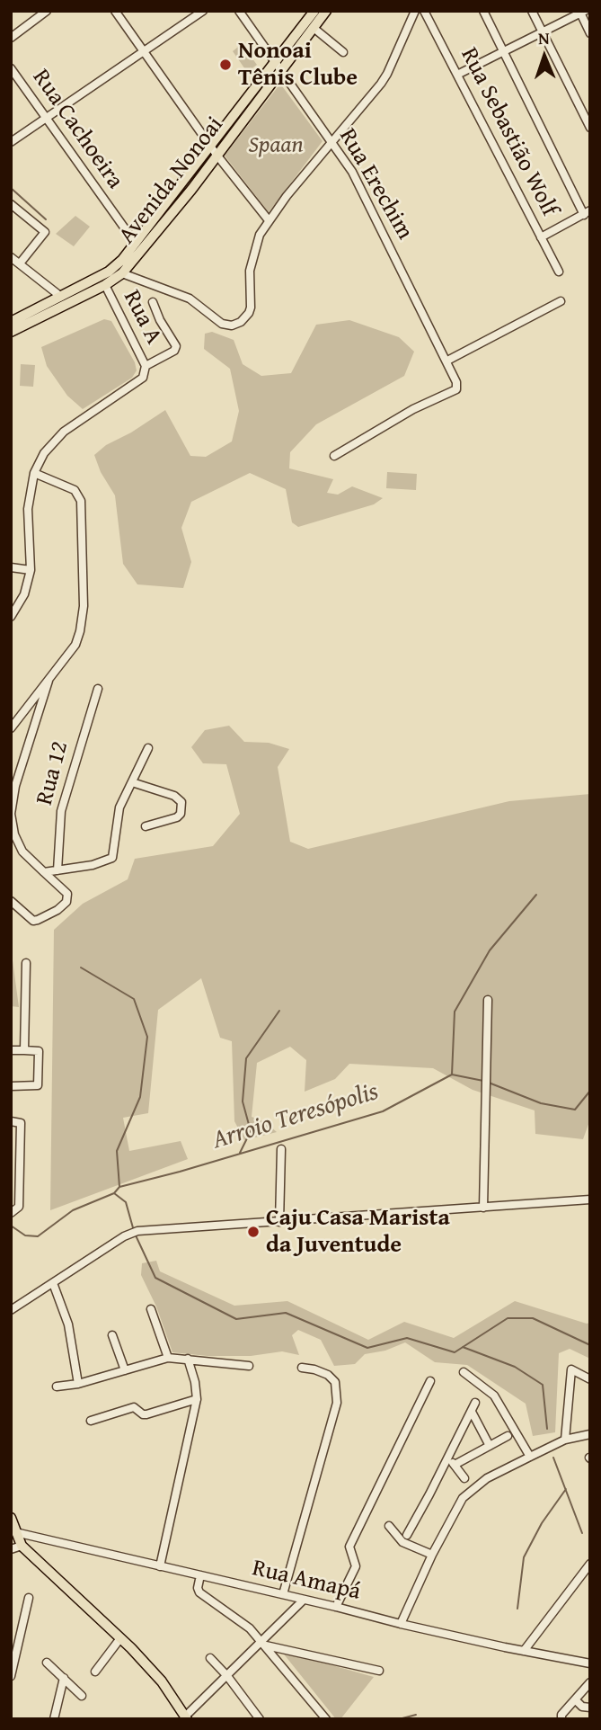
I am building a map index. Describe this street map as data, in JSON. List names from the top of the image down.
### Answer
{
  "streets": {
    "main road": ["Avenida Nonoai"],
    "street": [
      "Rua Cachoeira",
      "Rua Sebastião Wolf",
      "Rua Erechim",
      "Rua A",
      "Rua 12",
      "Rua Amapá"
    ]
  },
  "crossings": [
    ["Rua Cachoeira", "Avenida Nonoai"],
    ["Avenida Nonoai", "Rua Erechim"],
    ["Avenida Nonoai", "Rua A"]
  ],
  "water": ["Arroio Teresópolis"],
  "parks": ["Spaan"],
  "places": ["Nonoai Tênis Clube", "Caju Casa Marista da Juventude"],
  "north": "top"
}
